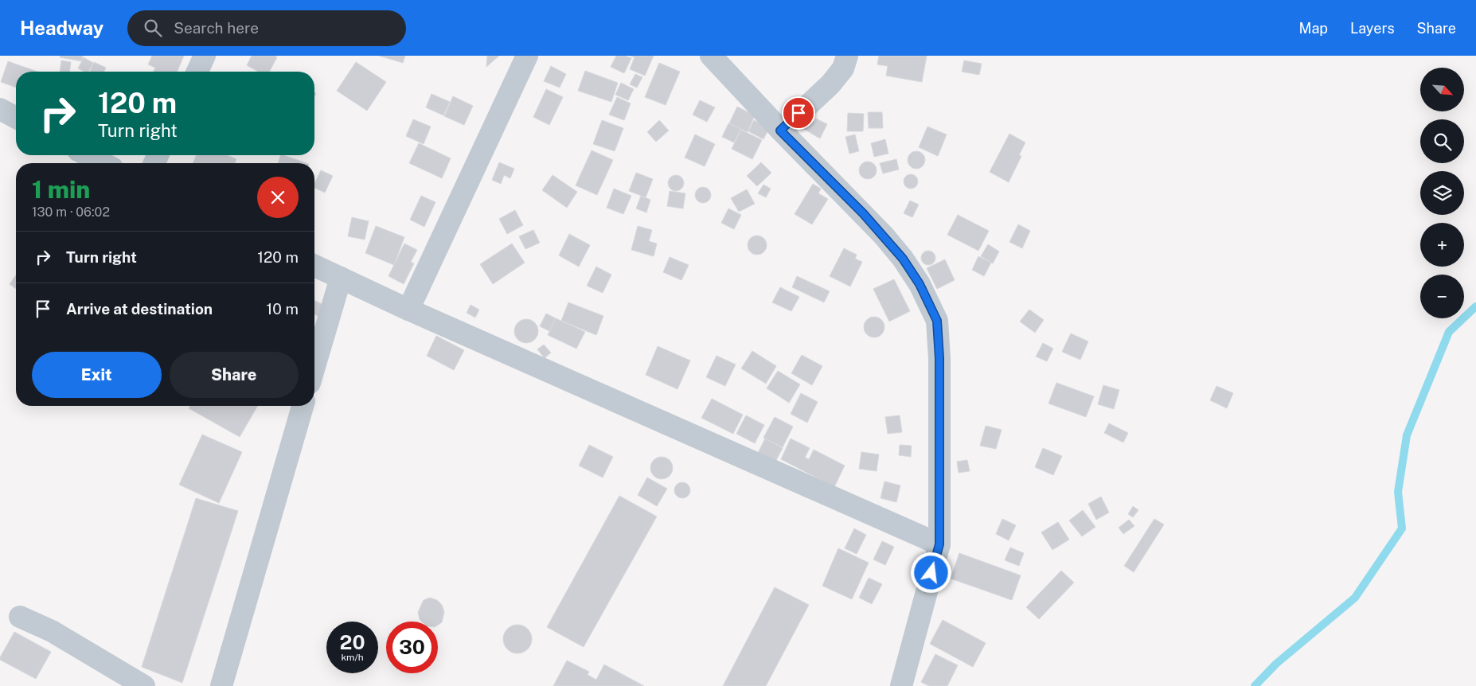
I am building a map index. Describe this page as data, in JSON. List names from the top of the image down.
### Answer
{
  "north": "bottom right",
  "page": {
    "header": "Headway",
    "search": "Search here",
    "nav": ["Map", "Layers", "Share"],
    "map_buttons": ["+", "−"],
    "turn": ["120 m", "Turn right"],
    "heading": ["1 min", "130 m · 06:02"],
    "list": [
      {
        "name": "Turn right",
        "value": "120 m"
      },
      {
        "name": "Arrive at destination",
        "value": "10 m"
      }
    ],
    "buttons": ["Exit", "Share"],
    "speed": "20 km/h",
    "limit": "30"
  }
}
